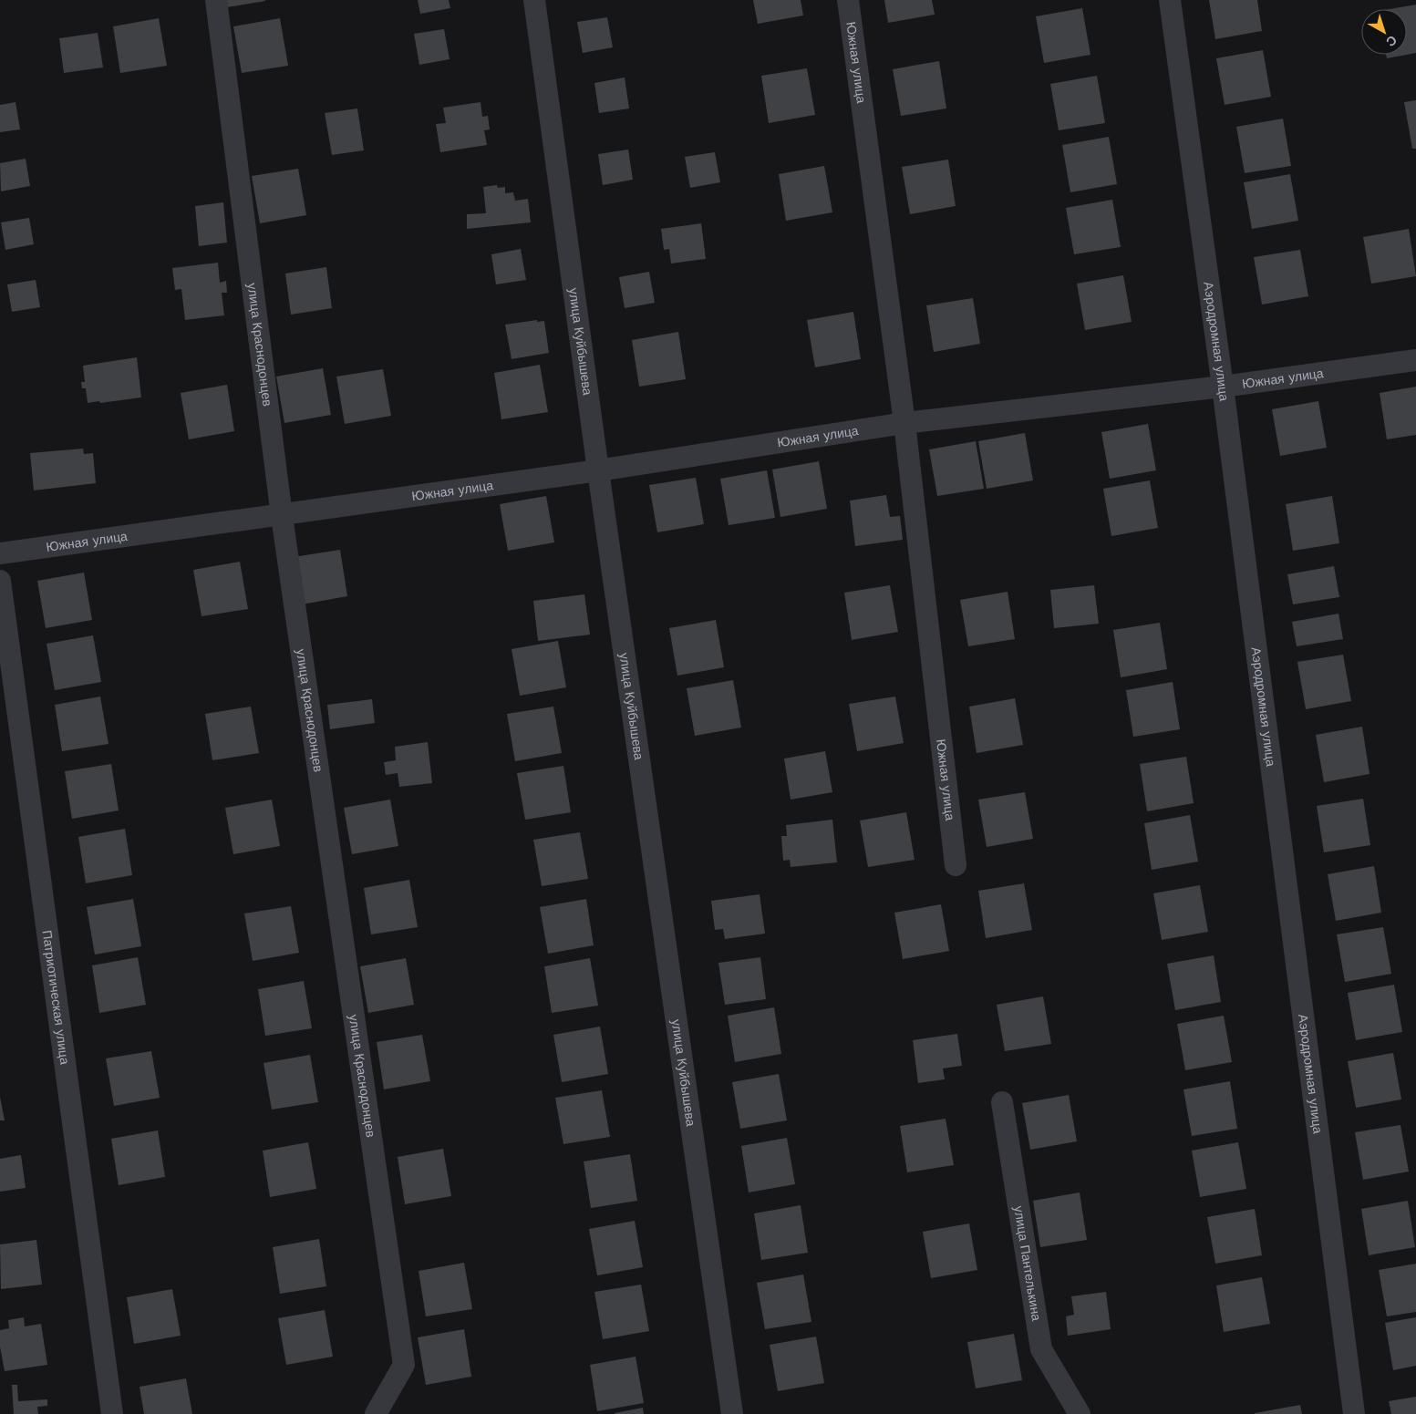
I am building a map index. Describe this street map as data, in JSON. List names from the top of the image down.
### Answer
{
  "streets": {
    "street": [
      "Южная улица",
      "Аэродромная улица",
      "улица Куйбышева",
      "улица Краснодонцев",
      "Патриотическая улица",
      "улица Пантелькина"
    ]
  },
  "crossings": [
    ["Южная улица", "Аэродромная улица"],
    ["Южная улица", "улица Куйбышева"],
    ["Южная улица", "улица Краснодонцев"]
  ],
  "north": "bottom right"
}
